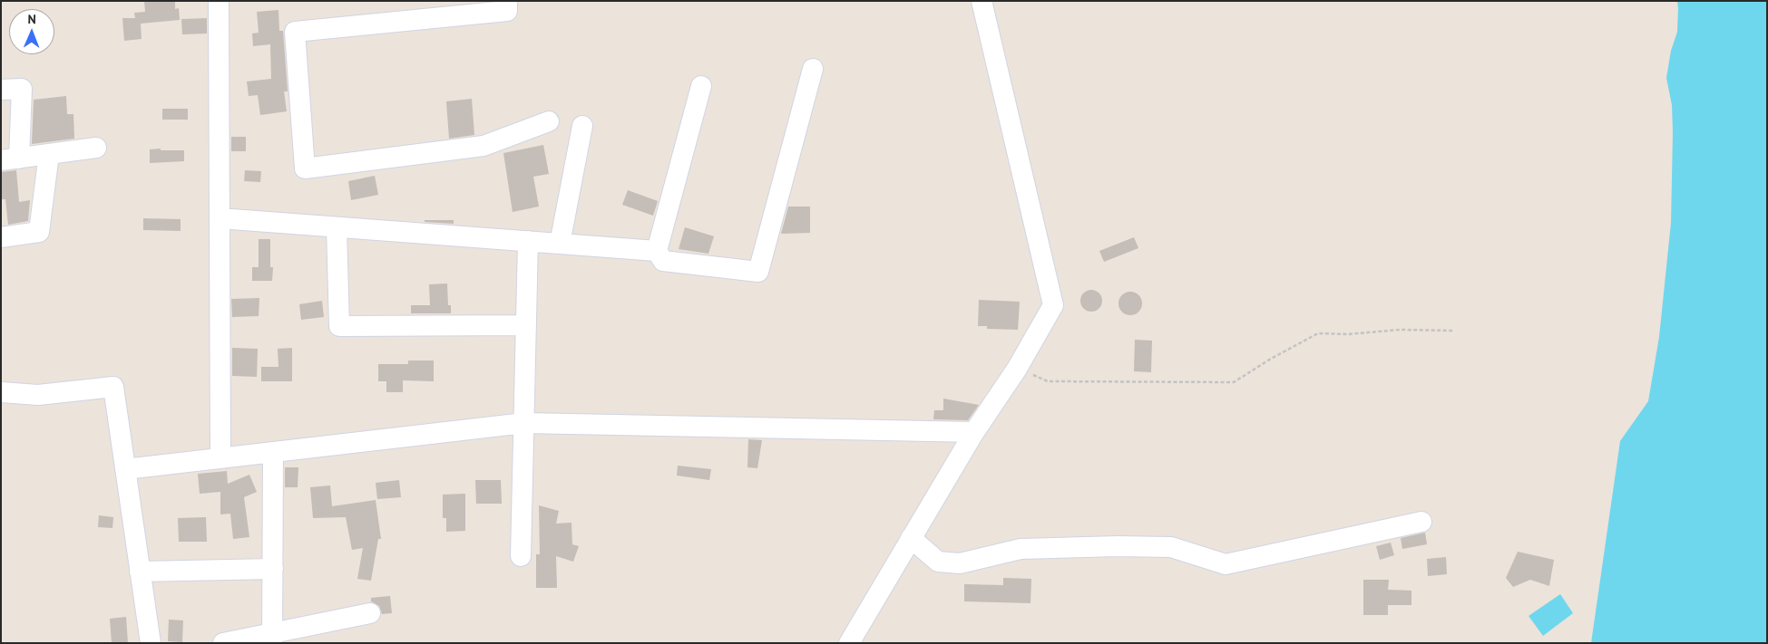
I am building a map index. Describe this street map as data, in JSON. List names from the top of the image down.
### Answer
{
  "north": "top"
}
